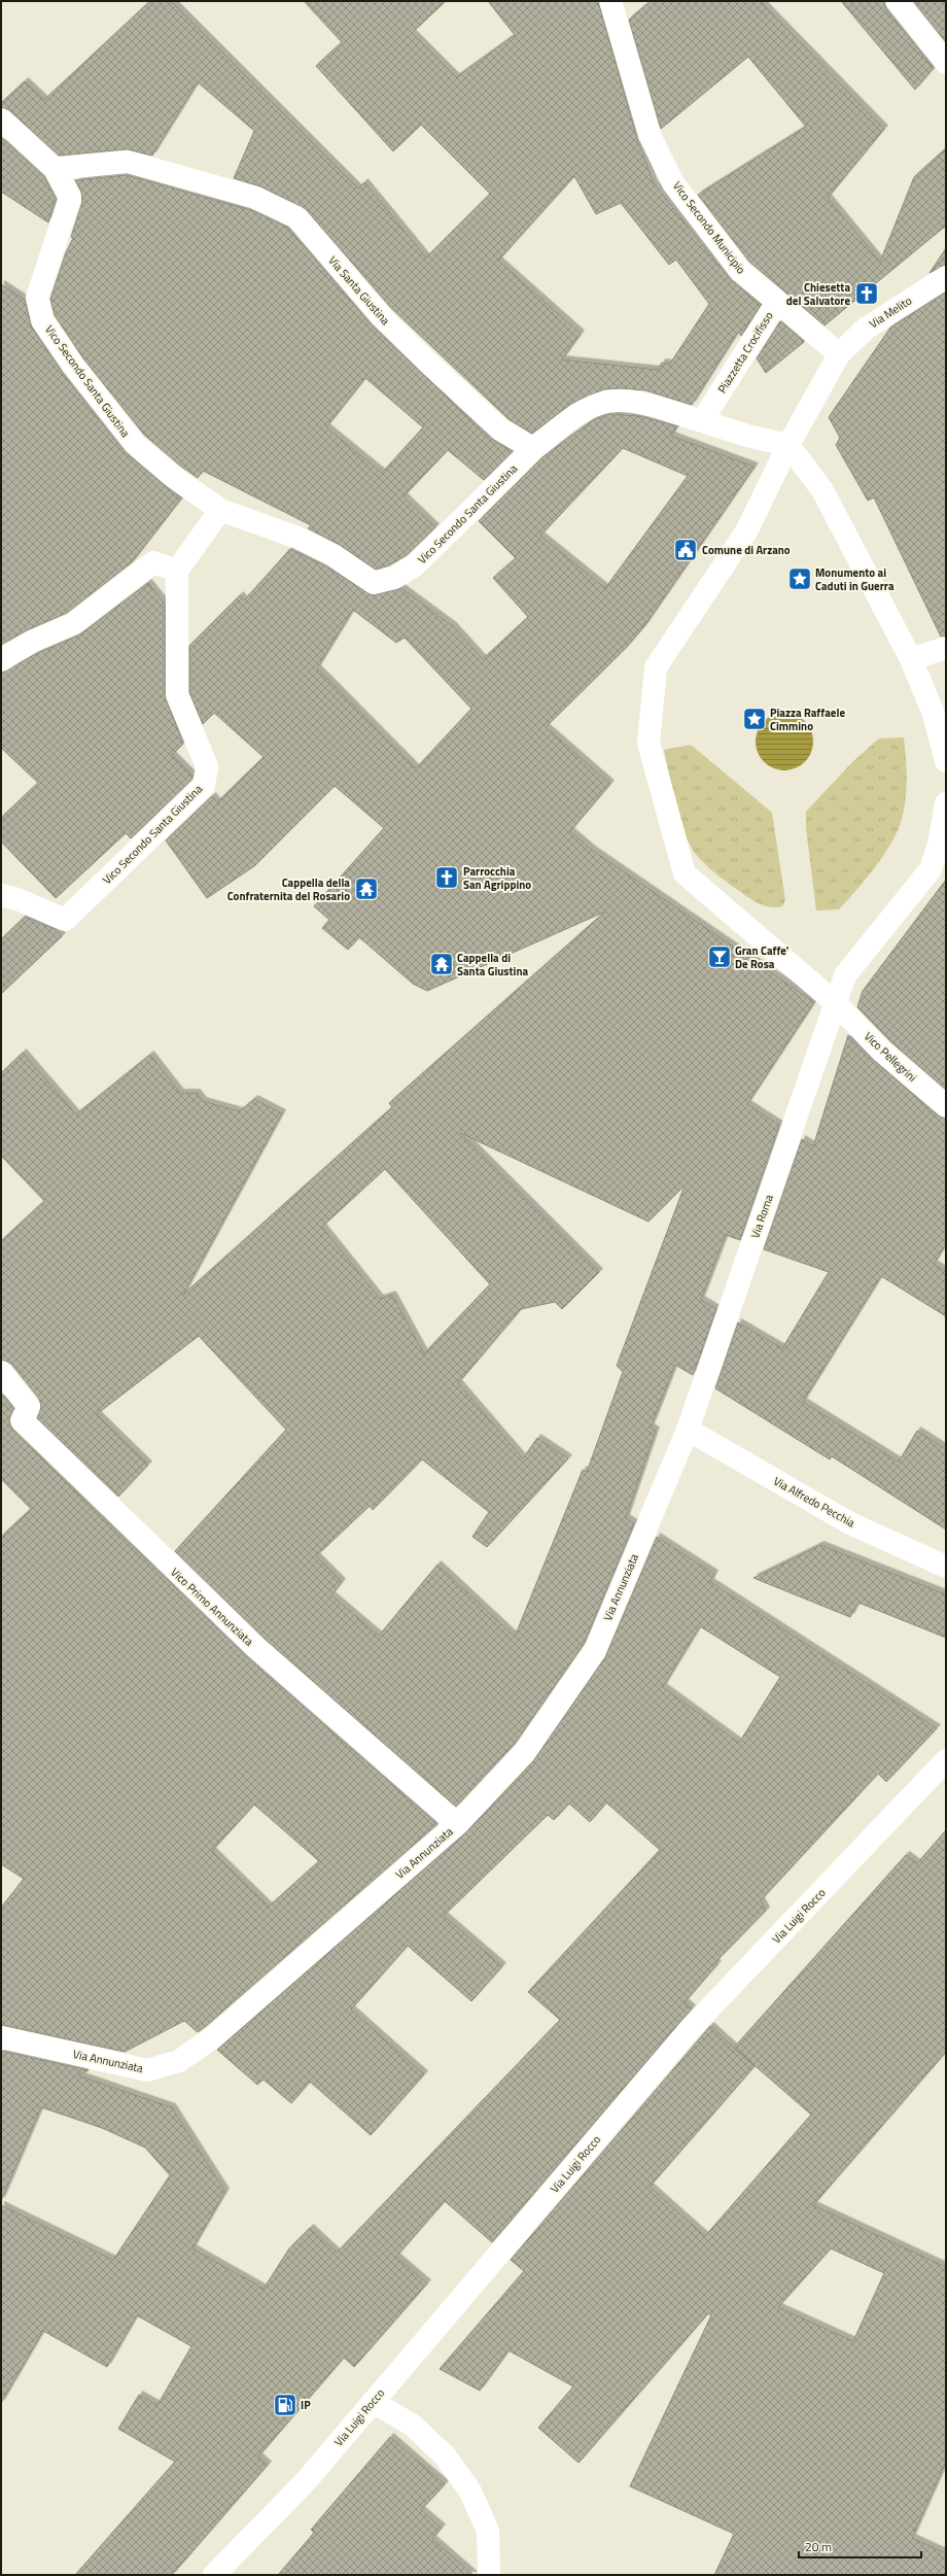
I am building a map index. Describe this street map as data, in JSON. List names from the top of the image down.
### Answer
{
  "streets": {
    "street": [
      "Vico Secondo Municipio",
      "Via Santa Giustina",
      "Via Melito",
      "Piazzetta Crocifisso",
      "Vico Secondo Santa Giustina",
      "Vico Pellegrini",
      "Via Roma",
      "Via Alfredo Pecchia",
      "Via Annunziata",
      "Vico Primo Annunziata",
      "Via Luigi Rocco"
    ]
  },
  "crossings": [
    ["Vico Secondo Municipio", "Piazzetta Crocifisso"],
    ["Via Santa Giustina", "Vico Secondo Santa Giustina"],
    ["Via Melito", "Piazzetta Crocifisso"],
    ["Vico Pellegrini", "Via Roma"],
    ["Via Roma", "Via Alfredo Pecchia"],
    ["Via Roma", "Via Annunziata"],
    ["Via Alfredo Pecchia", "Via Annunziata"],
    ["Via Annunziata", "Vico Primo Annunziata"]
  ],
  "places": {
    "church": ["Chiesetta del Salvatore", "Parrocchia San Agrippino"],
    "public building": ["Comune di Arzano"],
    "place": ["Monumento ai Caduti in Guerra", "Piazza Raffaele Cimmino"],
    "temple": ["Cappella della Confraternita del Rosario", "Cappella di Santa Giustina"],
    "bar": ["Gran Caffe' De Rosa"],
    "fuel station": ["IP"]
  },
  "scale_bar": "20 m"
}
